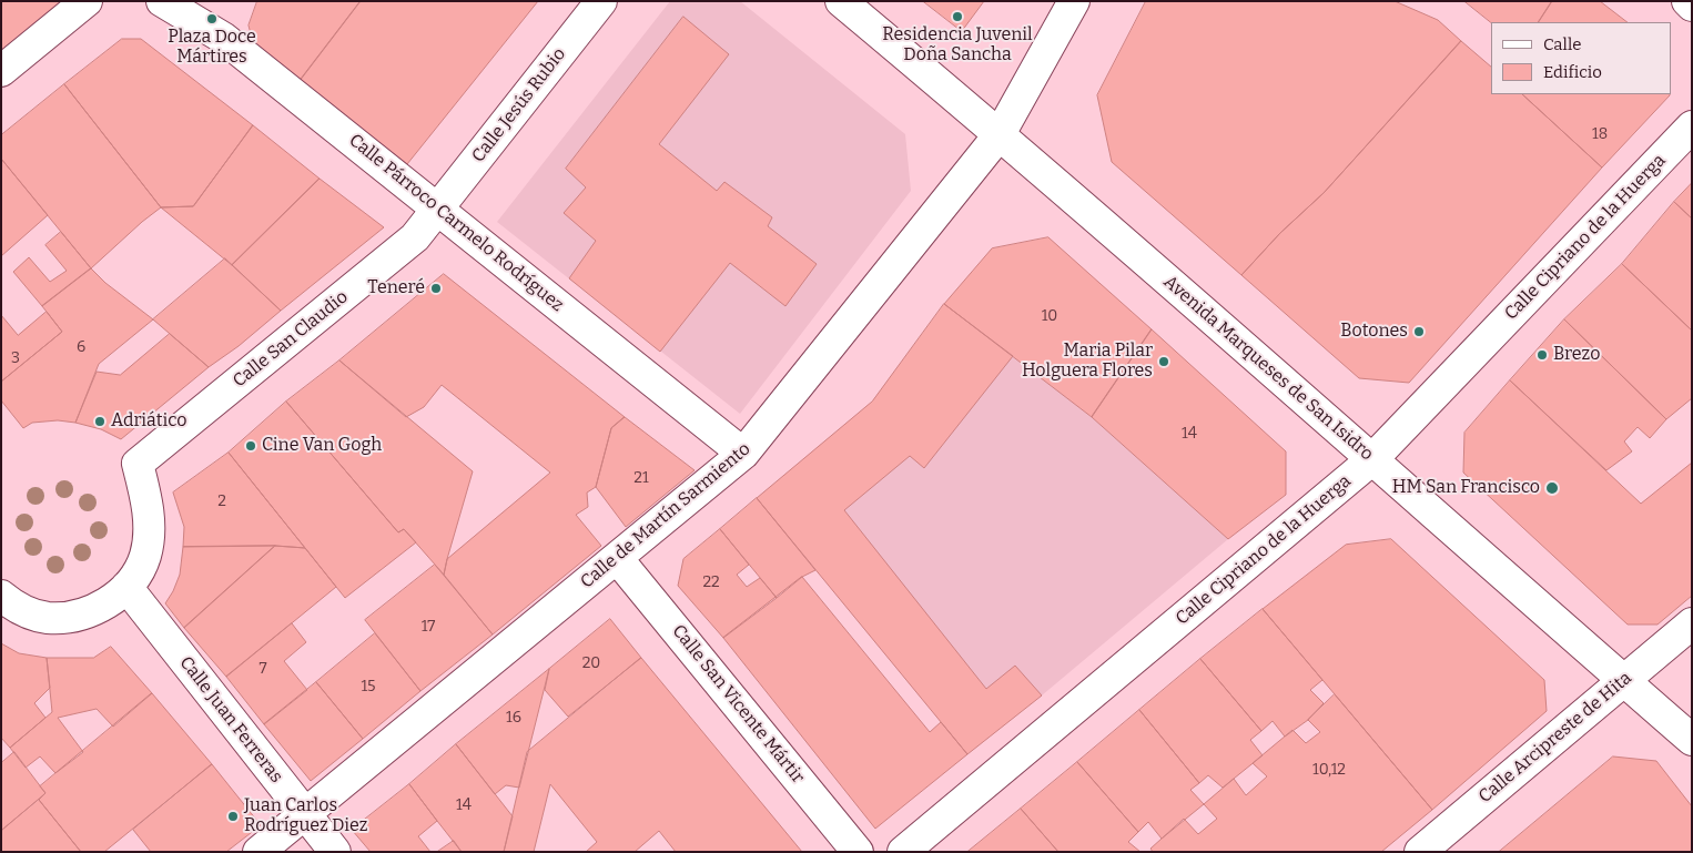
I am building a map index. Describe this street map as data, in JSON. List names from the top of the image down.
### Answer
{
  "streets": {
    "street": [
      "Calle Jesús Rubio",
      "Calle Párroco Carmelo Rodríguez",
      "Calle Cipriano de la Huerga",
      "Calle San Claudio",
      "Avenida Marqueses de San Isidro",
      "Calle de Martín Sarmiento",
      "Calle San Vicente Mártir",
      "Calle Juan Ferreras",
      "Calle Arcipreste de Hita"
    ]
  },
  "crossings": [
    ["Calle Jesús Rubio", "Calle Párroco Carmelo Rodríguez"],
    ["Calle Jesús Rubio", "Calle San Claudio"],
    ["Calle Párroco Carmelo Rodríguez", "Calle San Claudio"],
    ["Calle Párroco Carmelo Rodríguez", "Calle de Martín Sarmiento"],
    ["Calle Cipriano de la Huerga", "Avenida Marqueses de San Isidro"],
    ["Calle San Claudio", "Calle Juan Ferreras"],
    ["Avenida Marqueses de San Isidro", "Calle de Martín Sarmiento"],
    ["Avenida Marqueses de San Isidro", "Calle Arcipreste de Hita"],
    ["Calle de Martín Sarmiento", "Calle San Vicente Mártir"],
    ["Calle de Martín Sarmiento", "Calle Juan Ferreras"]
  ],
  "places": [
    "Residencia Juvenil Doña Sancha",
    "Plaza Doce Mártires",
    "Teneré",
    "Botones",
    "Brezo",
    "Maria Pilar Holguera Flores",
    "Adriático",
    "Cine Van Gogh",
    "HM San Francisco",
    "Juan Carlos Rodríguez Diez"
  ],
  "house_numbers": [
    "18",
    "10",
    "6",
    "3",
    "14",
    "21",
    "2",
    "22",
    "17",
    "20",
    "7",
    "15",
    "16",
    "10,12",
    "14"
  ],
  "legend": ["Calle", "Edificio"]
}
